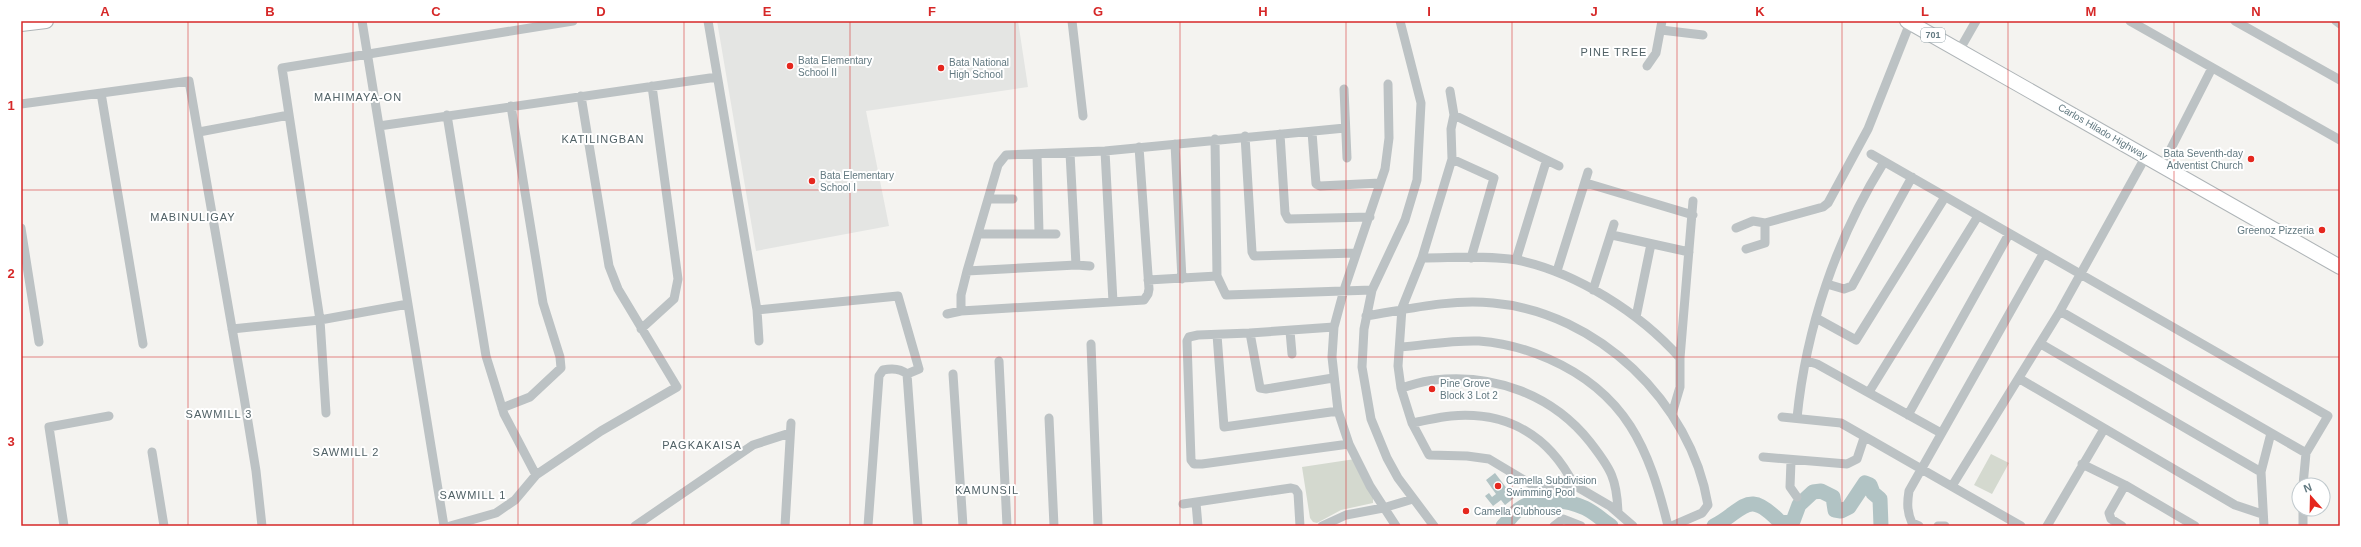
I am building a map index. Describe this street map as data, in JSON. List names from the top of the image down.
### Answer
{
  "streets": {
    "main road": ["701", "Carlos Hilado Highway"]
  },
  "districts": [
    "PINE TREE",
    "MAHIMAYA-ON",
    "KATILINGBAN",
    "MABINULIGAY",
    "SAWMILL 3",
    "PAGKAKAISA",
    "SAWMILL 2",
    "KAMUNSIL",
    "SAWMILL 1"
  ],
  "places": [
    "Bata Elementary School II",
    "Bata National High School",
    "Bata Seventh-day Adventist Church",
    "Bata Elementary School I",
    "Greenoz Pizzeria",
    "Pine Grove Block 3 Lot 2",
    "Camella Subdivision Swimming Pool",
    "Camella Clubhouse"
  ],
  "north": "top",
  "grid": {
    "columns": [
      "A",
      "B",
      "C",
      "D",
      "E",
      "F",
      "G",
      "H",
      "I",
      "J",
      "K",
      "L",
      "M",
      "N"
    ],
    "rows": ["1", "2", "3"]
  }
}
